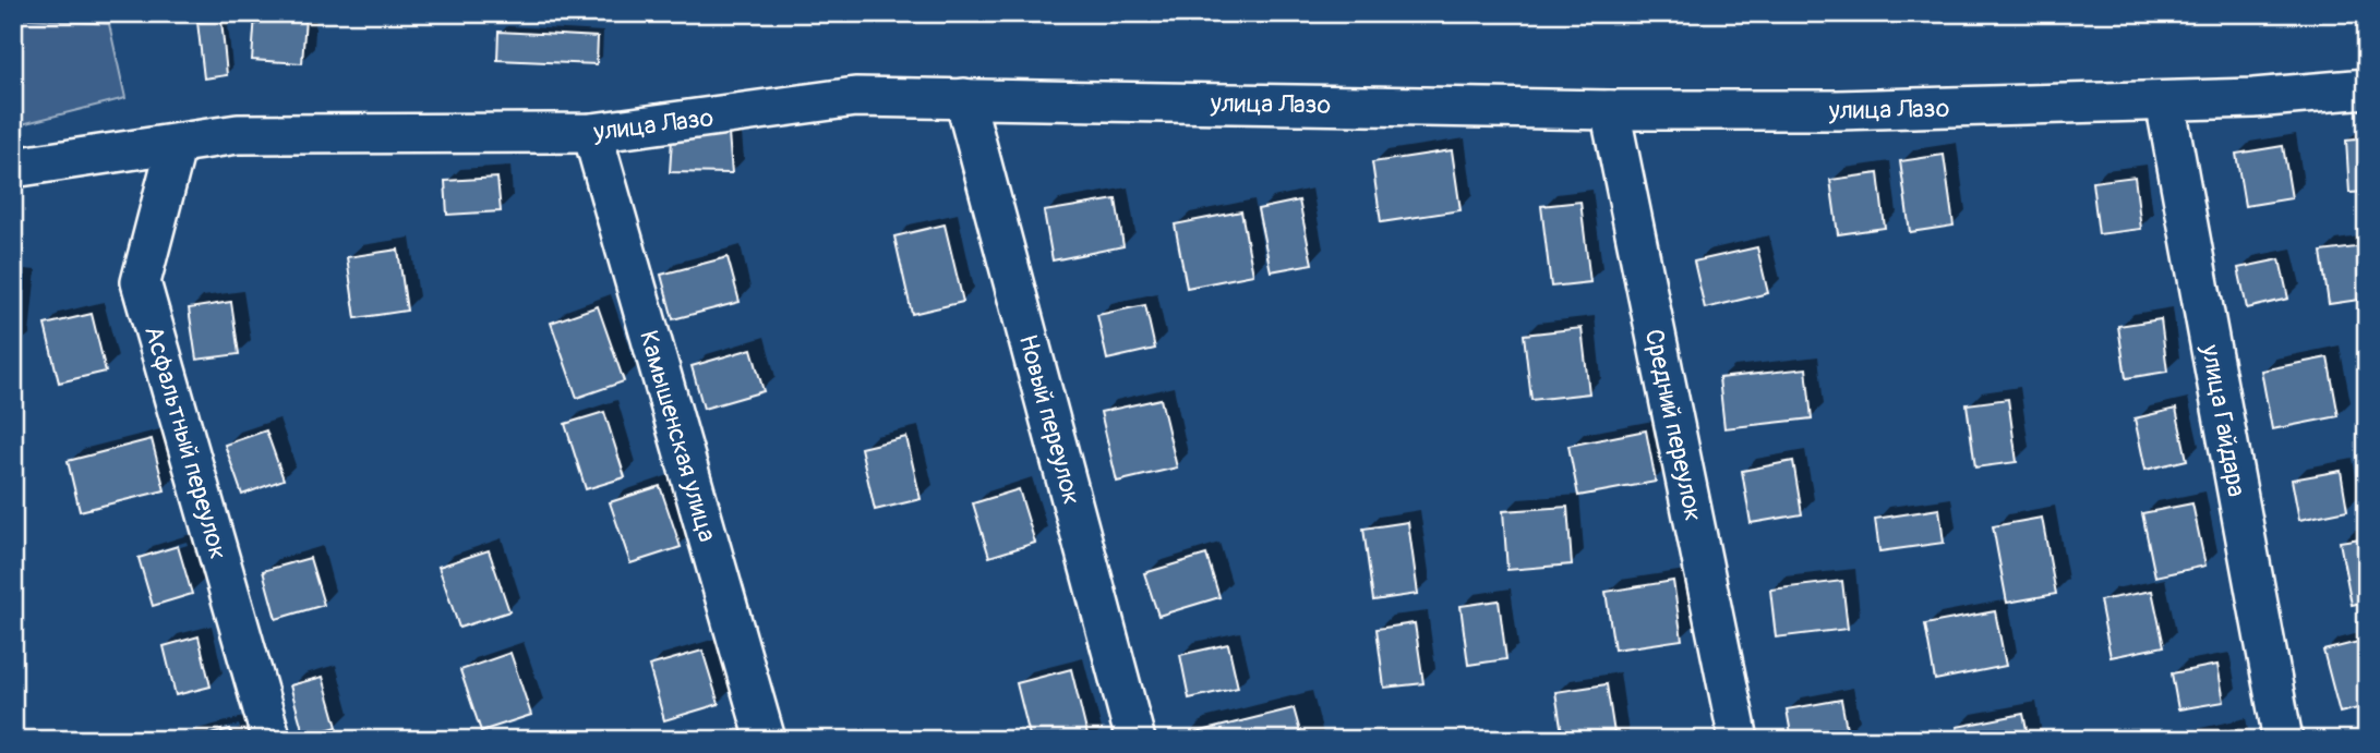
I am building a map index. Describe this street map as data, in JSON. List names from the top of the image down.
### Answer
{
  "streets": {
    "street": [
      "улица Лазо",
      "Новый переулок",
      "улица Гайдара",
      "Средний переулок",
      "Камышенская улица",
      "Асфальтный переулок"
    ]
  },
  "crossings": [
    ["улица Лазо", "Новый переулок"],
    ["улица Лазо", "улица Гайдара"],
    ["улица Лазо", "Средний переулок"],
    ["улица Лазо", "Камышенская улица"],
    ["улица Лазо", "Асфальтный переулок"]
  ]
}
